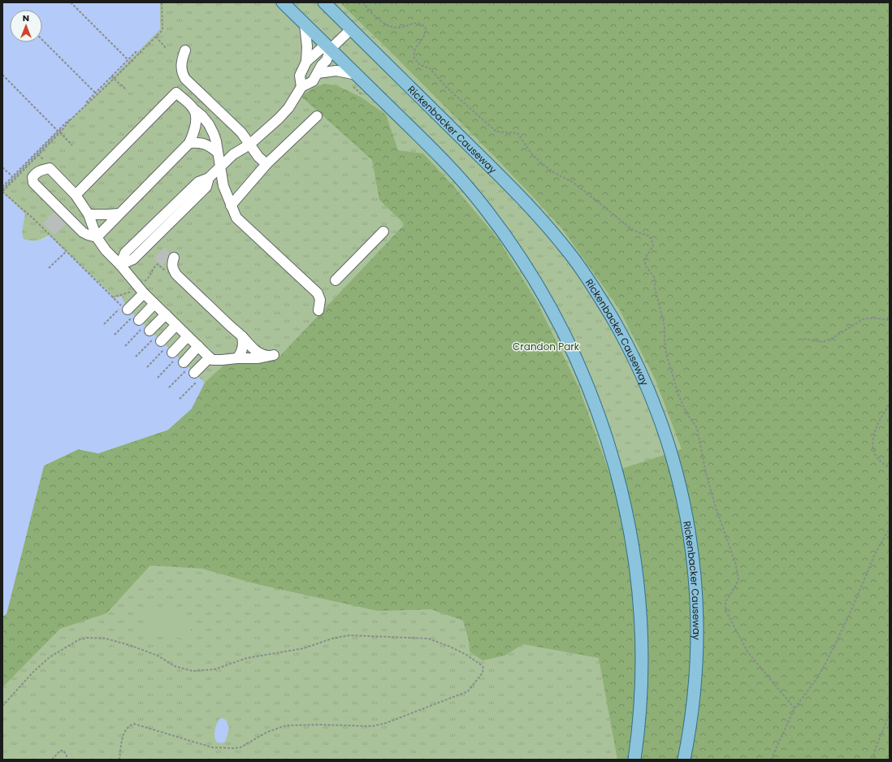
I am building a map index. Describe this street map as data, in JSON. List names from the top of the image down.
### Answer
{
  "streets": {
    "main road": ["Rickenbacker Causeway"]
  },
  "parks": ["Crandon Park"],
  "north": "top"
}
